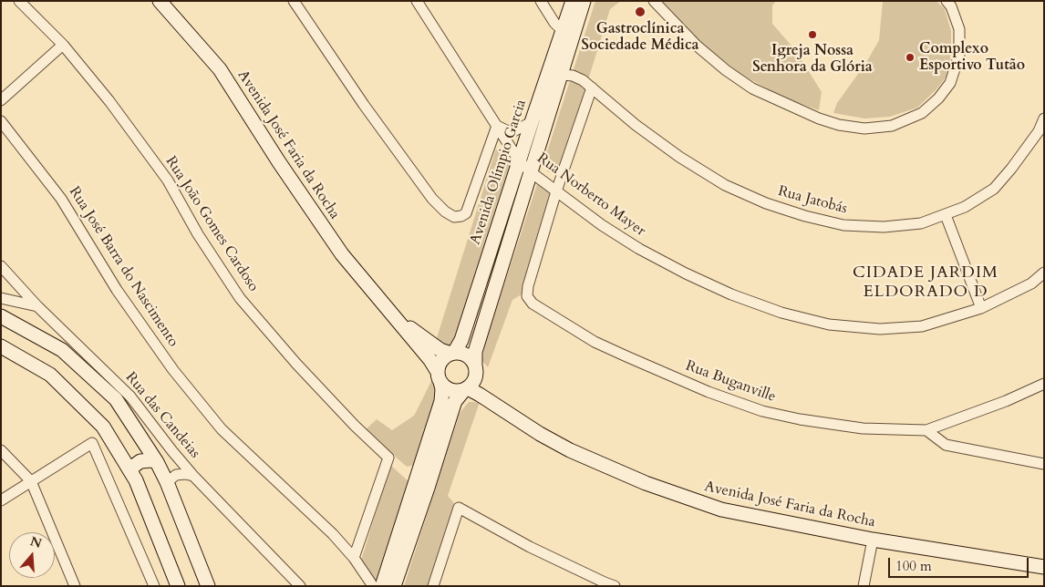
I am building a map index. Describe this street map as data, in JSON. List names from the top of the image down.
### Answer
{
  "streets": {
    "street": [
      "Avenida José Faria da Rocha",
      "Avenida Olímpio Garcia",
      "Rua Norberto Mayer",
      "Rua Jatobás",
      "Rua João Gomes Cardoso",
      "Rua José Barra do Nascimento",
      "Rua Buganville",
      "Rua das Candeias"
    ]
  },
  "crossings": [
    ["Avenida José Faria da Rocha", "Avenida Olímpio Garcia"],
    ["Avenida Olímpio Garcia", "Rua Norberto Mayer"],
    ["Avenida Olímpio Garcia", "Rua Jatobás"],
    ["Rua Norberto Mayer", "Rua Buganville"],
    ["Rua João Gomes Cardoso", "Rua José Barra do Nascimento"]
  ],
  "districts": ["CIDADE JARDIM ELDORADO D"],
  "places": ["Gastroclínica Sociedade Médica", "Igreja Nossa Senhora da Glória", "Complexo Esportivo Tutão"],
  "scale_bar": "100 m",
  "north": "top"
}
